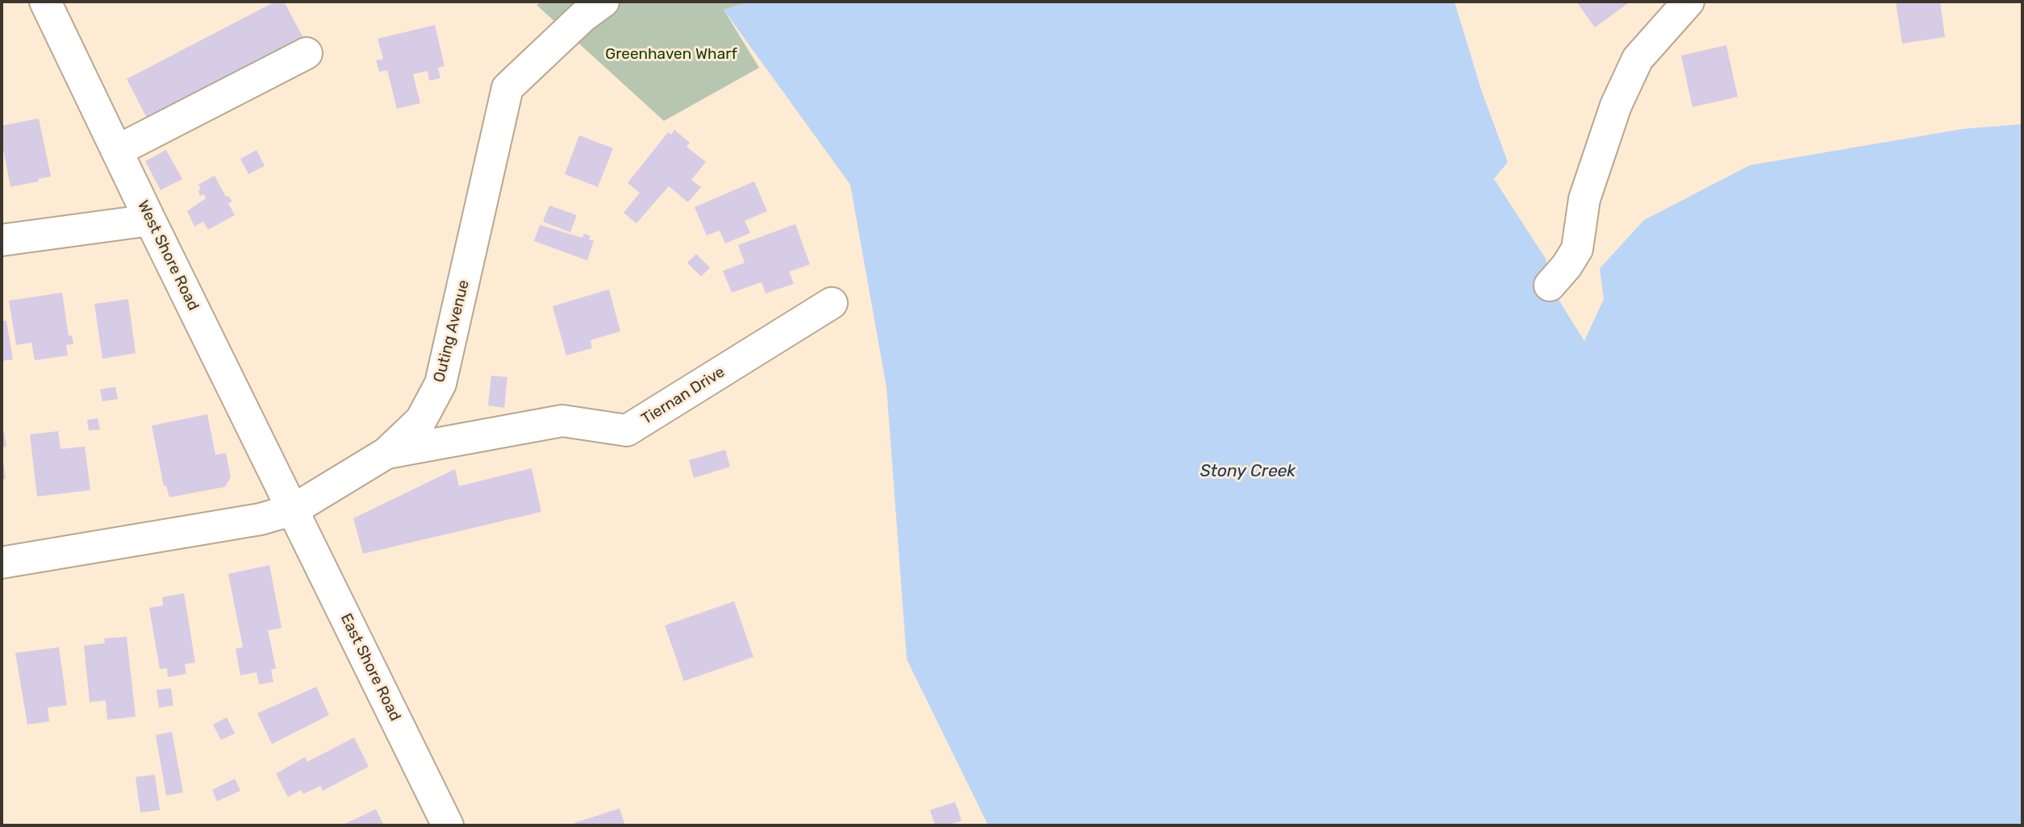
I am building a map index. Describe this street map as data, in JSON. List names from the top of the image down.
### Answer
{
  "streets": {
    "street": [
      "West Shore Road",
      "Outing Avenue",
      "Tiernan Drive",
      "East Shore Road"
    ]
  },
  "crossings": [
    ["West Shore Road", "Outing Avenue"],
    ["West Shore Road", "East Shore Road"],
    ["Outing Avenue", "Tiernan Drive"],
    ["Outing Avenue", "East Shore Road"]
  ],
  "water": ["Stony Creek"],
  "parks": ["Greenhaven Wharf"]
}
